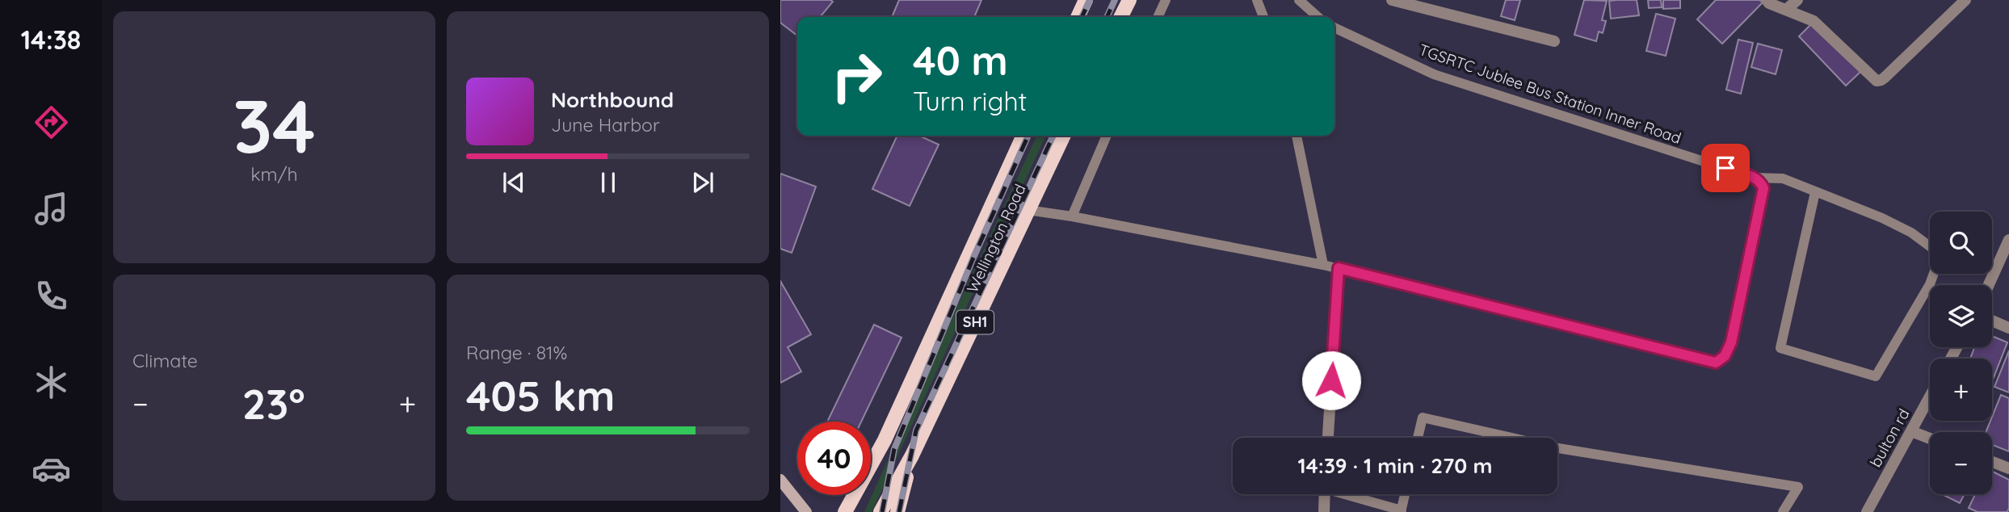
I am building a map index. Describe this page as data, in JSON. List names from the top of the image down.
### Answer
{
  "streets": {
    "main road": ["Wellington Road", "SH1"],
    "street": ["bulton rd"],
    "lane": ["TGSRTC Jublee Bus Station Inner Road"]
  },
  "page": {
    "tabs": "14:38",
    "tile": [
      ["34", "km/h"],
      "Climate",
      ["Range · 81%", "405 km"]
    ],
    "turn": ["40 m", "Turn right"],
    "song": ["Northbound", "June Harbor"],
    "map_buttons": ["+", "−"],
    "heat": ["−", "23°", "+"],
    "limit": "40",
    "trip": "14:39 · 1 min · 270 m"
  }
}
